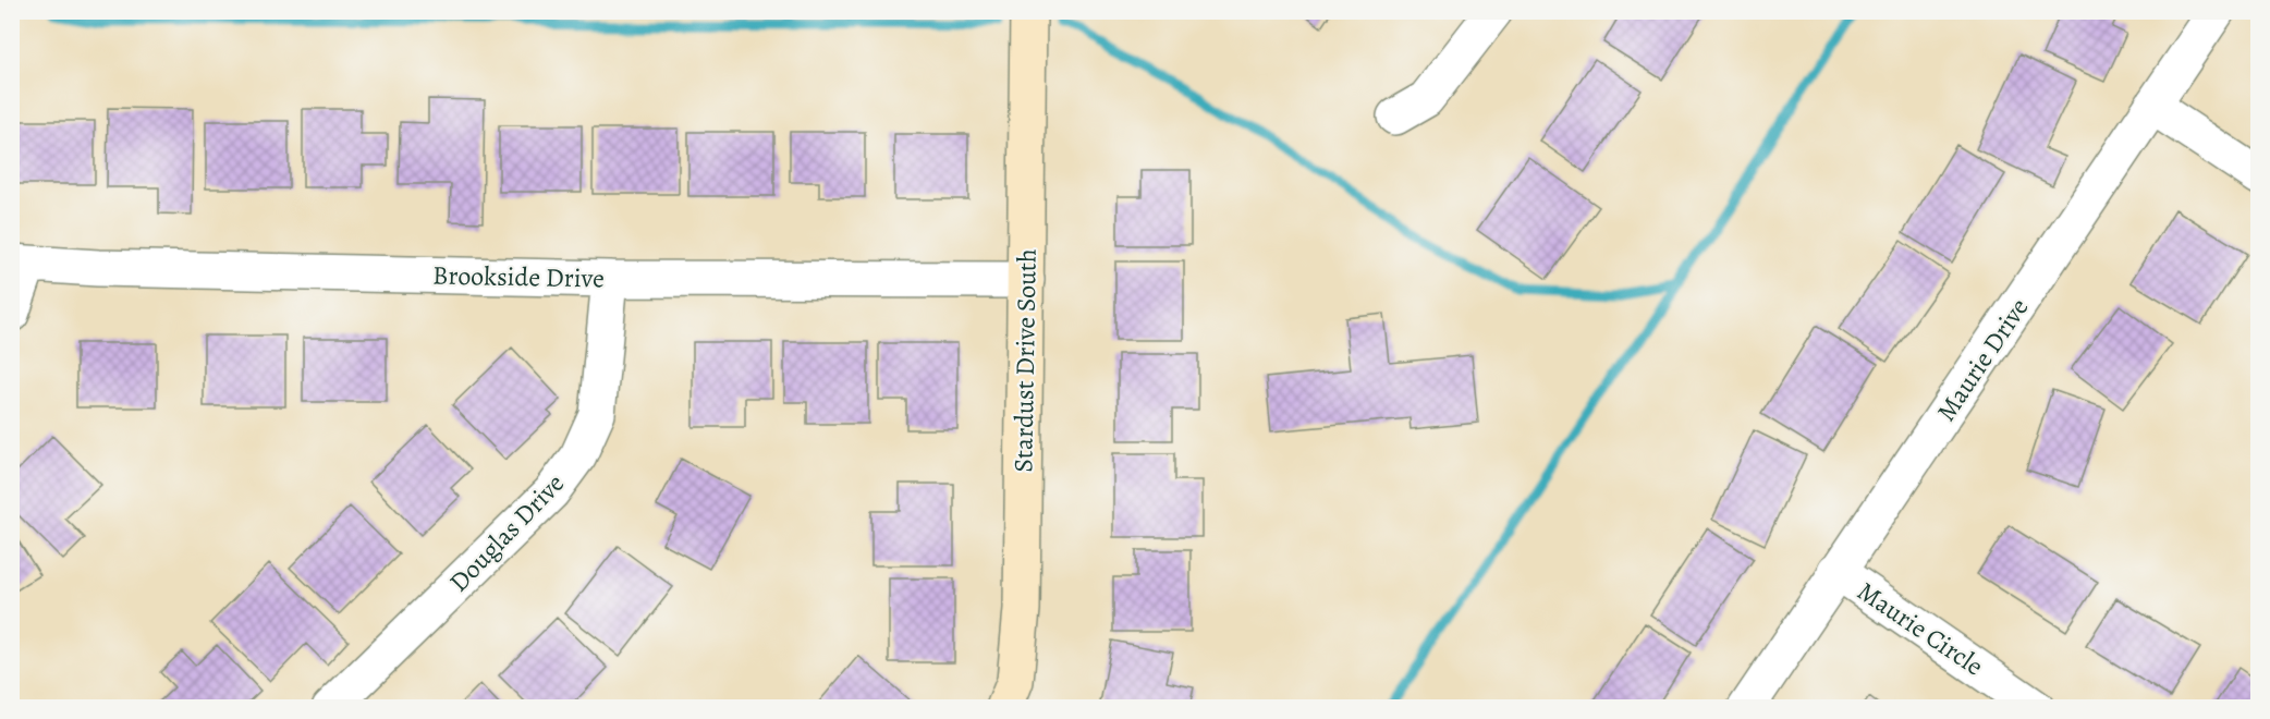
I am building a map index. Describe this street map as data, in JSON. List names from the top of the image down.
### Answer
{
  "streets": {
    "street": [
      "Brookside Drive",
      "Maurie Drive",
      "Stardust Drive South",
      "Douglas Drive",
      "Maurie Circle"
    ]
  },
  "crossings": [
    ["Brookside Drive", "Stardust Drive South"],
    ["Brookside Drive", "Douglas Drive"],
    ["Maurie Drive", "Maurie Circle"]
  ]
}
